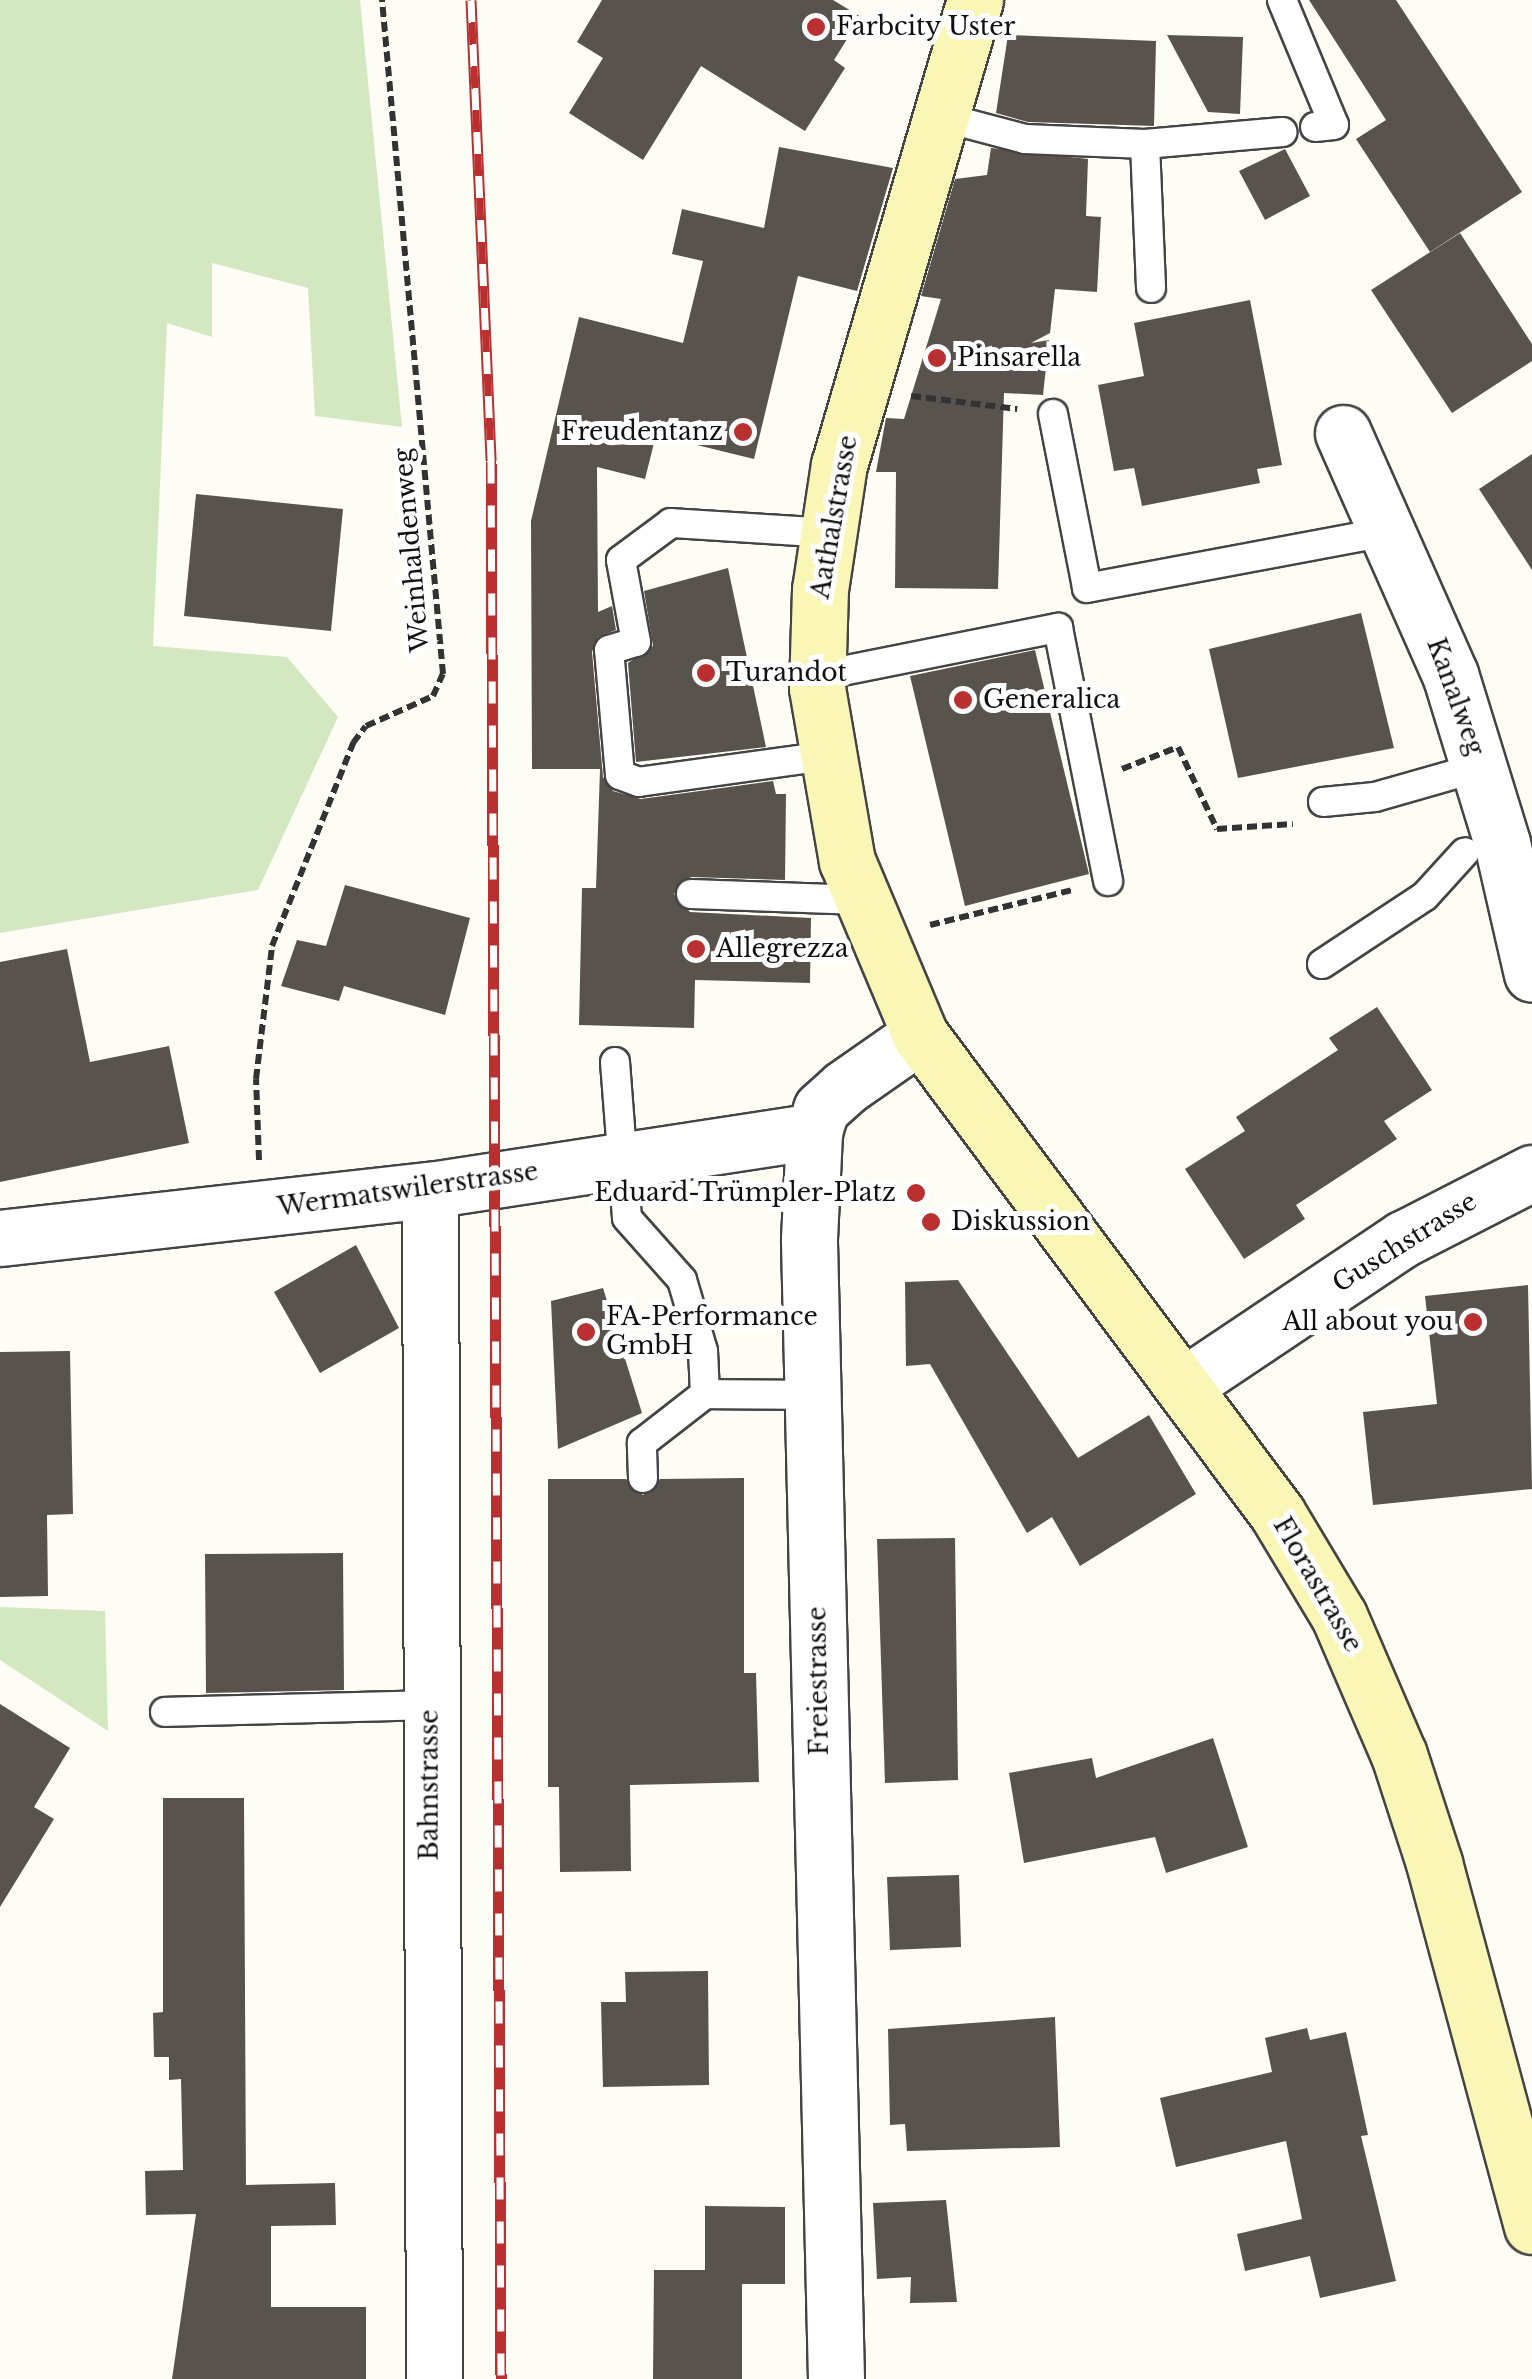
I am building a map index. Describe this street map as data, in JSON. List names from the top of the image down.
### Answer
{
  "streets": {
    "main road": ["Aathalstrasse", "Florastrasse"],
    "street": [
      "Kanalweg",
      "Wermatswilerstrasse",
      "Guschstrasse",
      "Freiestrasse",
      "Bahnstrasse"
    ],
    "path": ["Weinhaldenweg"]
  },
  "crossings": [
    ["Aathalstrasse", "Florastrasse"],
    ["Weinhaldenweg", "Wermatswilerstrasse"],
    ["Wermatswilerstrasse", "Freiestrasse"],
    ["Wermatswilerstrasse", "Bahnstrasse"],
    ["Guschstrasse", "Florastrasse"]
  ],
  "places": [
    "Farbcity Uster",
    "Pinsarella",
    "Freudentanz",
    "Turandot",
    "Generalica",
    "Allegrezza",
    "Eduard-Trümpler-Platz",
    "Diskussion",
    "All about you",
    "FA-Performance GmbH"
  ]
}
